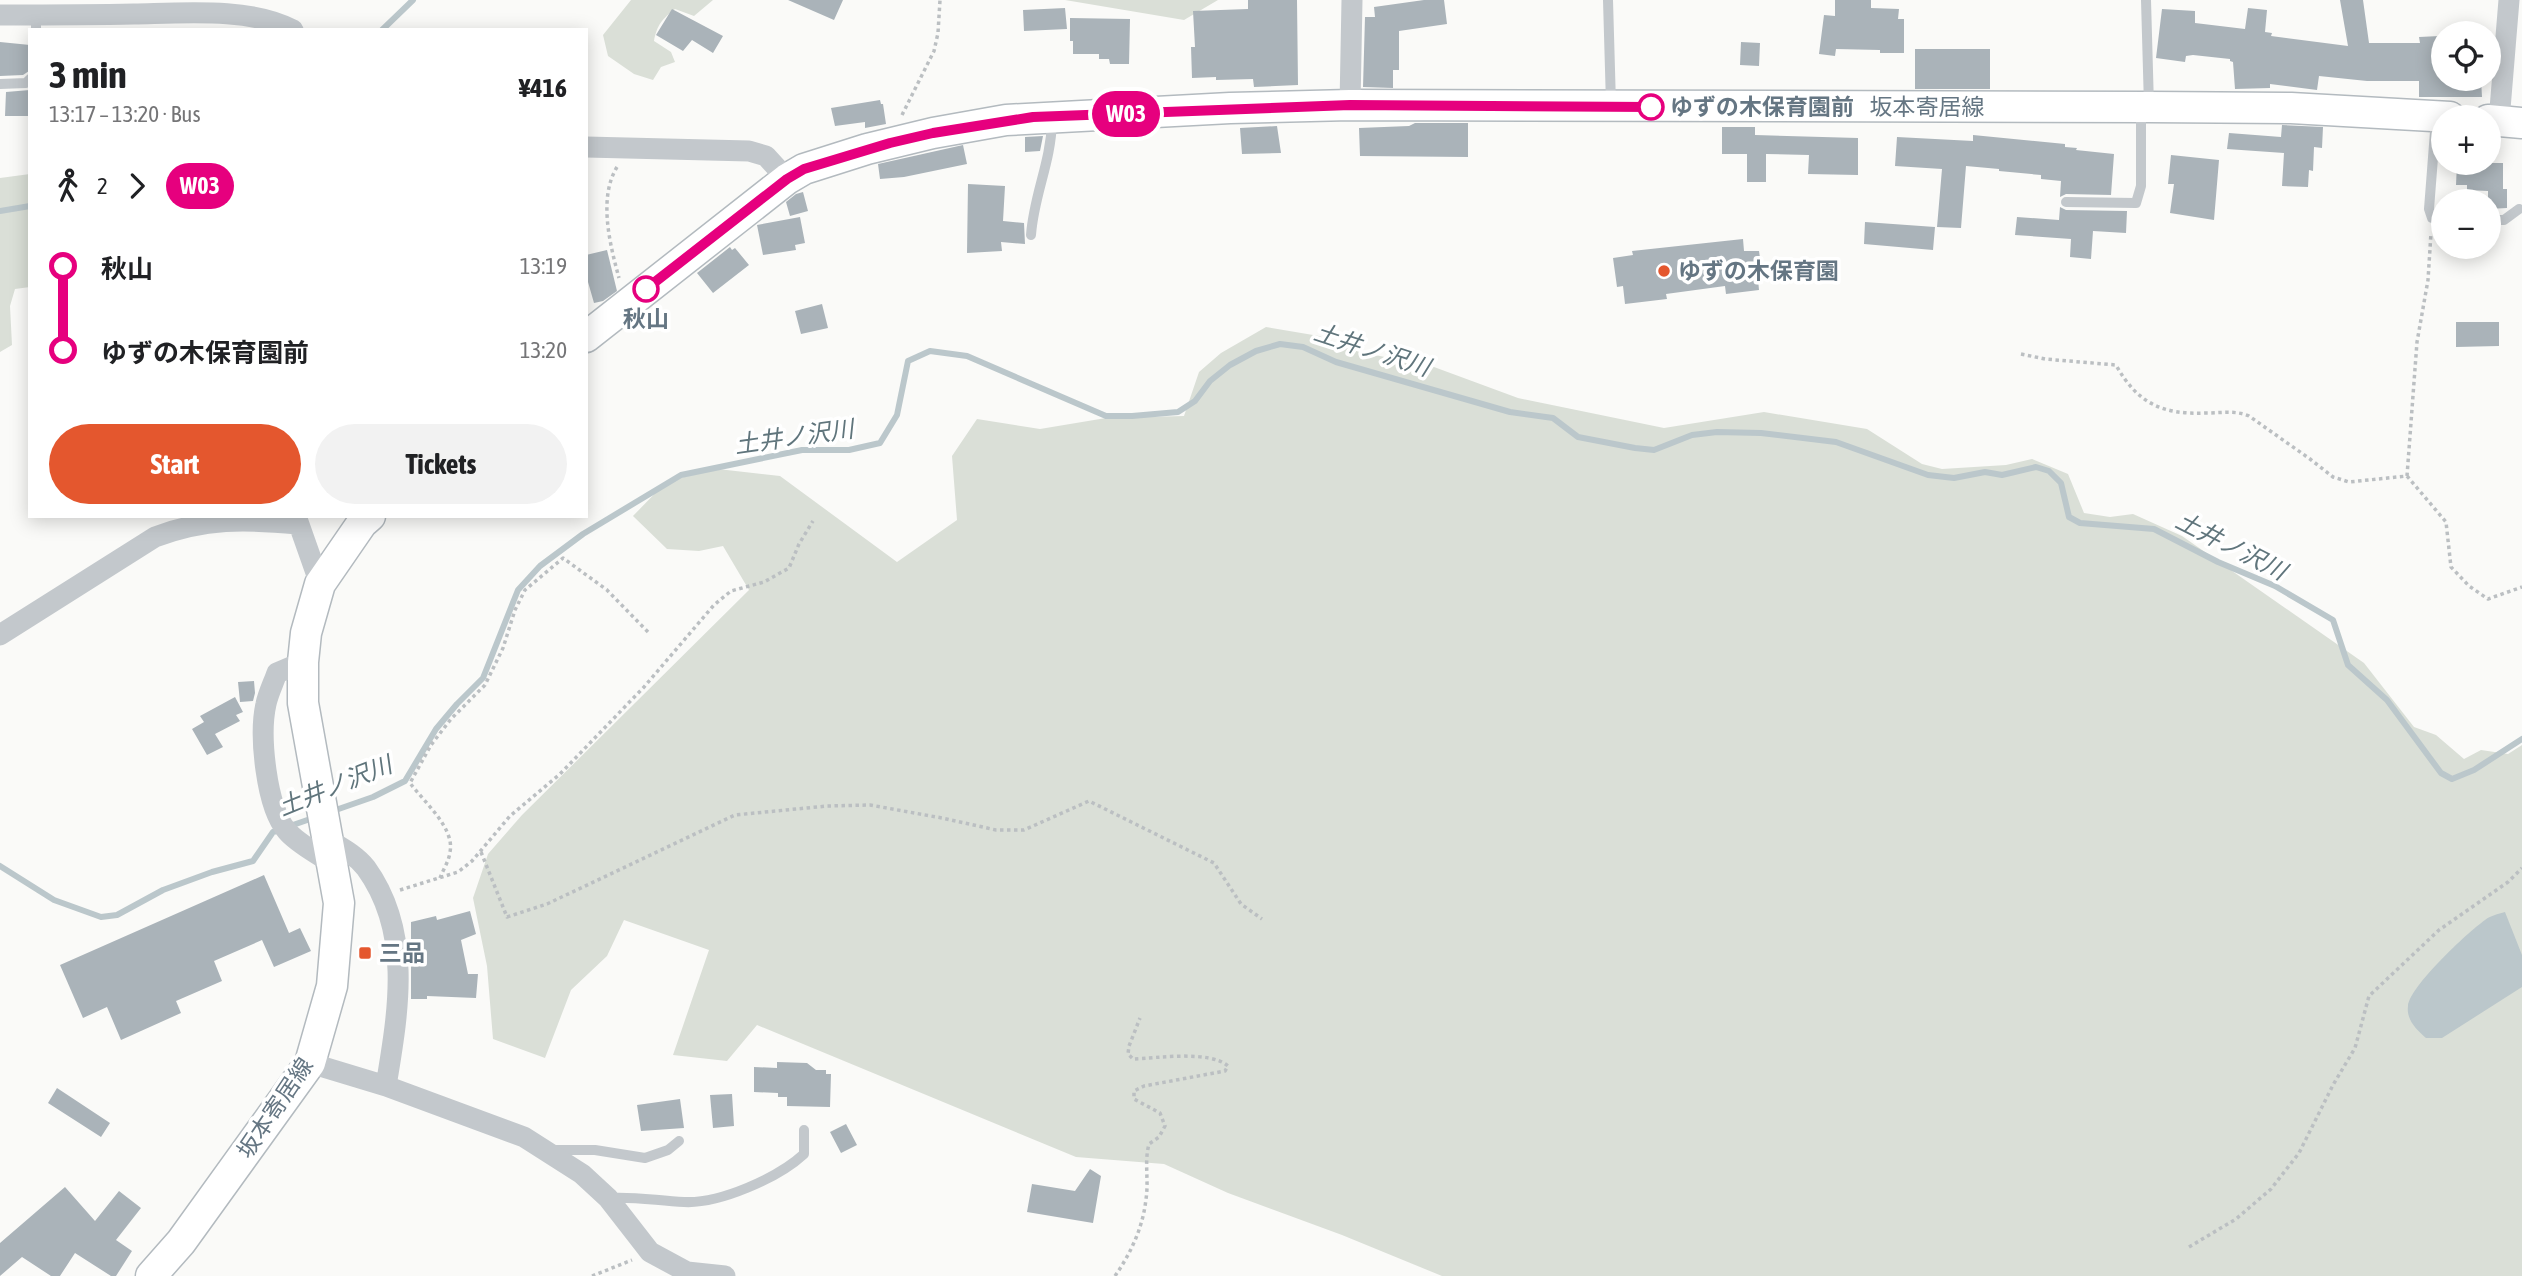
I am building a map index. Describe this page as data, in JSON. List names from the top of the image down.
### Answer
{
  "streets": {
    "main road": ["坂本寄居線"]
  },
  "water": ["土井ノ沢川"],
  "places": {
    "other": ["ゆずの木保育園前", "ゆずの木保育園", "秋山"],
    "transit": ["三品"]
  },
  "lines": ["bus line W03"],
  "page": {
    "on_map": "W03",
    "map_buttons": ["+", "−"],
    "heading": ["3 min", "13:17 – 13:20 · Bus", "¥416"],
    "legs": ["2", "W03"],
    "list": [
      {
        "name": "秋山",
        "value": "13:19"
      },
      {
        "name": "ゆずの木保育園前",
        "value": "13:20"
      }
    ],
    "buttons": ["Start", "Tickets"]
  }
}
